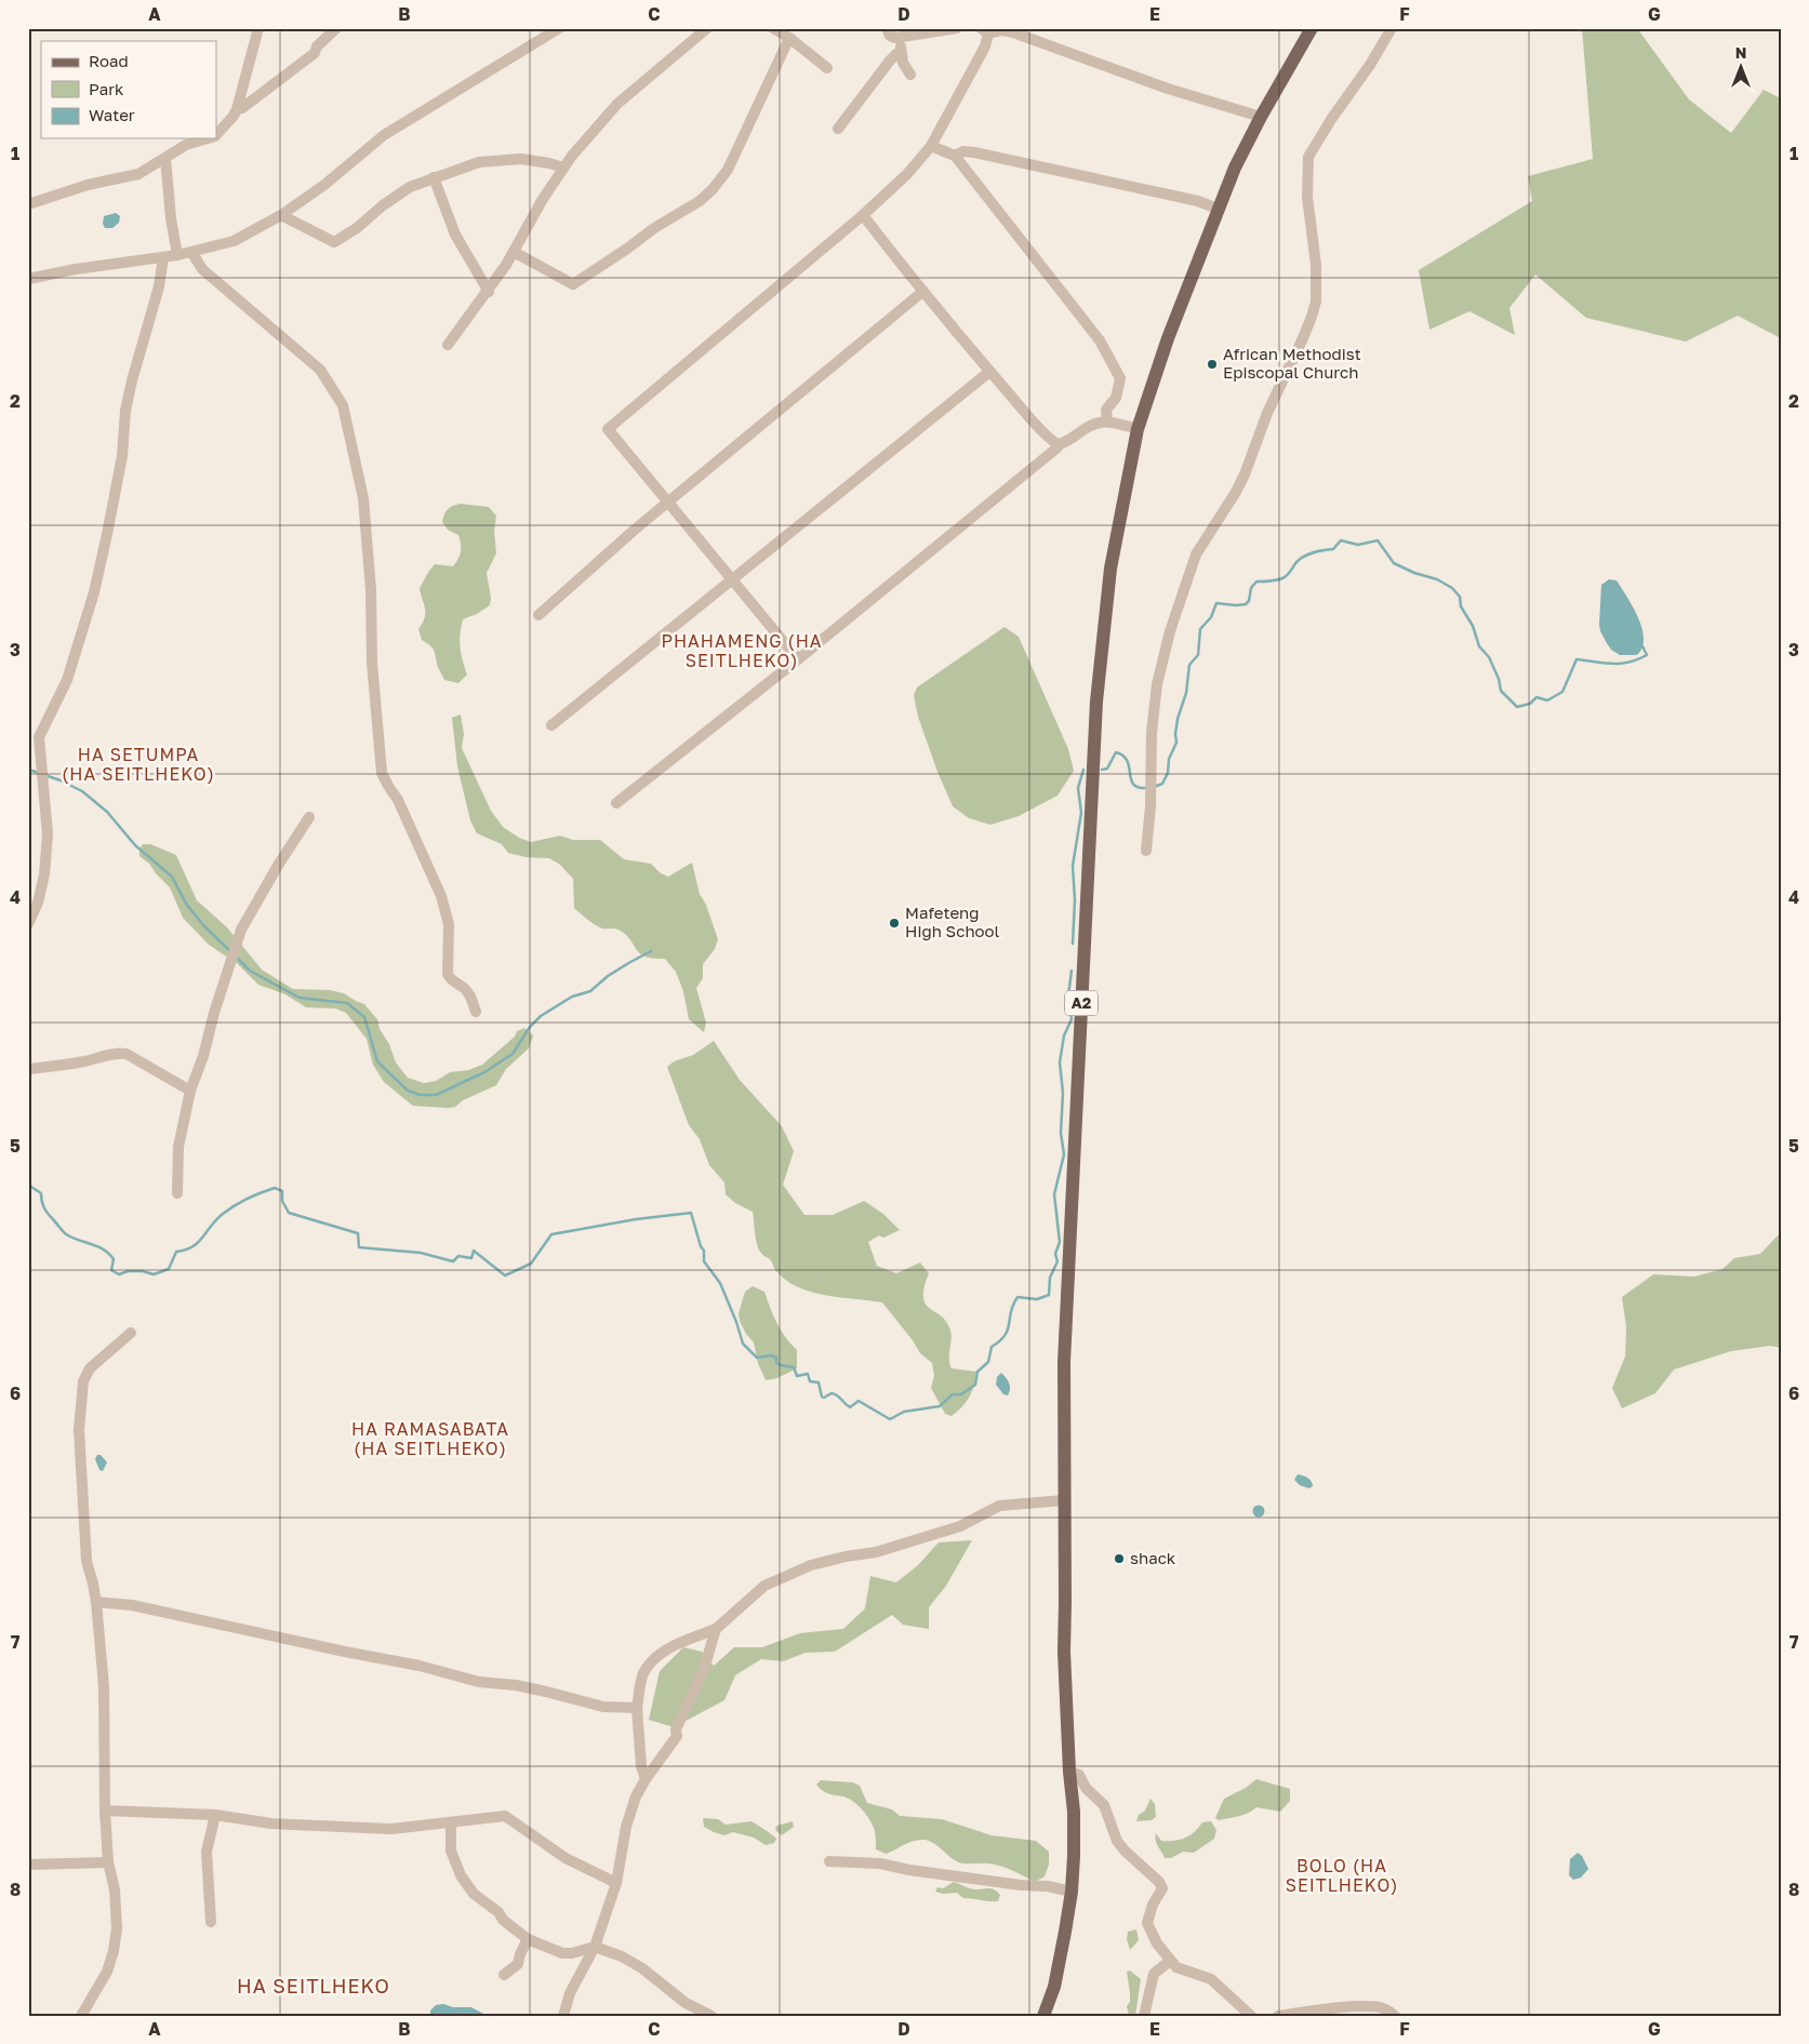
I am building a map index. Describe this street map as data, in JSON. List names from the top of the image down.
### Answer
{
  "streets": {
    "main road": ["A2"]
  },
  "districts": [
    "PHAHAMENG (HA SEITLHEKO)",
    "HA SETUMPA (HA SEITLHEKO)",
    "HA RAMASABATA (HA SEITLHEKO)",
    "BOLO (HA SEITLHEKO)",
    "HA SEITLHEKO"
  ],
  "places": ["African Methodist Episcopal Church", "Mafeteng High School", "shack"],
  "legend": ["Road", "Park", "Water"],
  "north": "top",
  "grid": {
    "columns": [
      "A",
      "B",
      "C",
      "D",
      "E",
      "F",
      "G"
    ],
    "rows": [
      "1",
      "2",
      "3",
      "4",
      "5",
      "6",
      "7",
      "8"
    ]
  }
}
